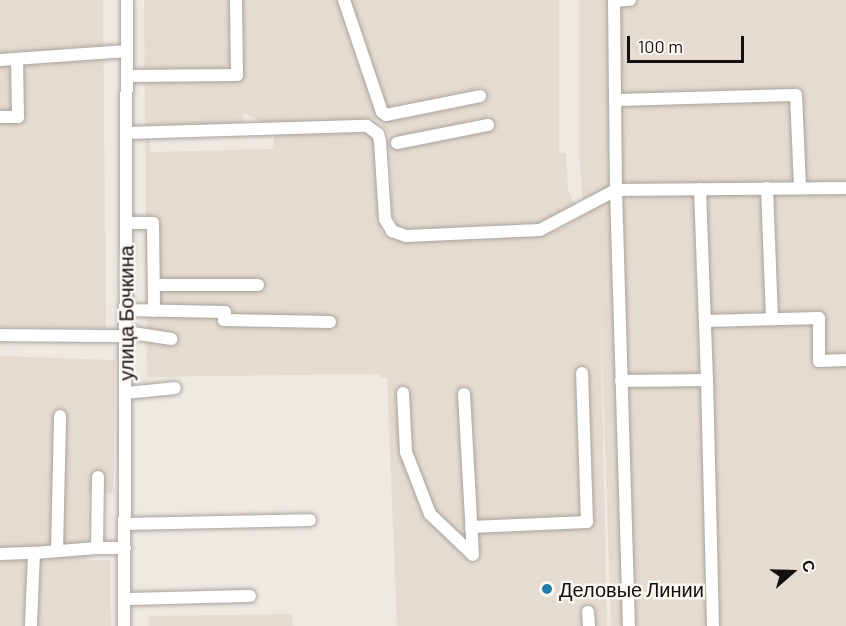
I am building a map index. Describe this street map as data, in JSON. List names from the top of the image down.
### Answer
{
  "streets": {
    "street": ["улица Бочкина"]
  },
  "places": ["Деловые Линии"],
  "scale_bar": "100 m",
  "north": "right"
}
